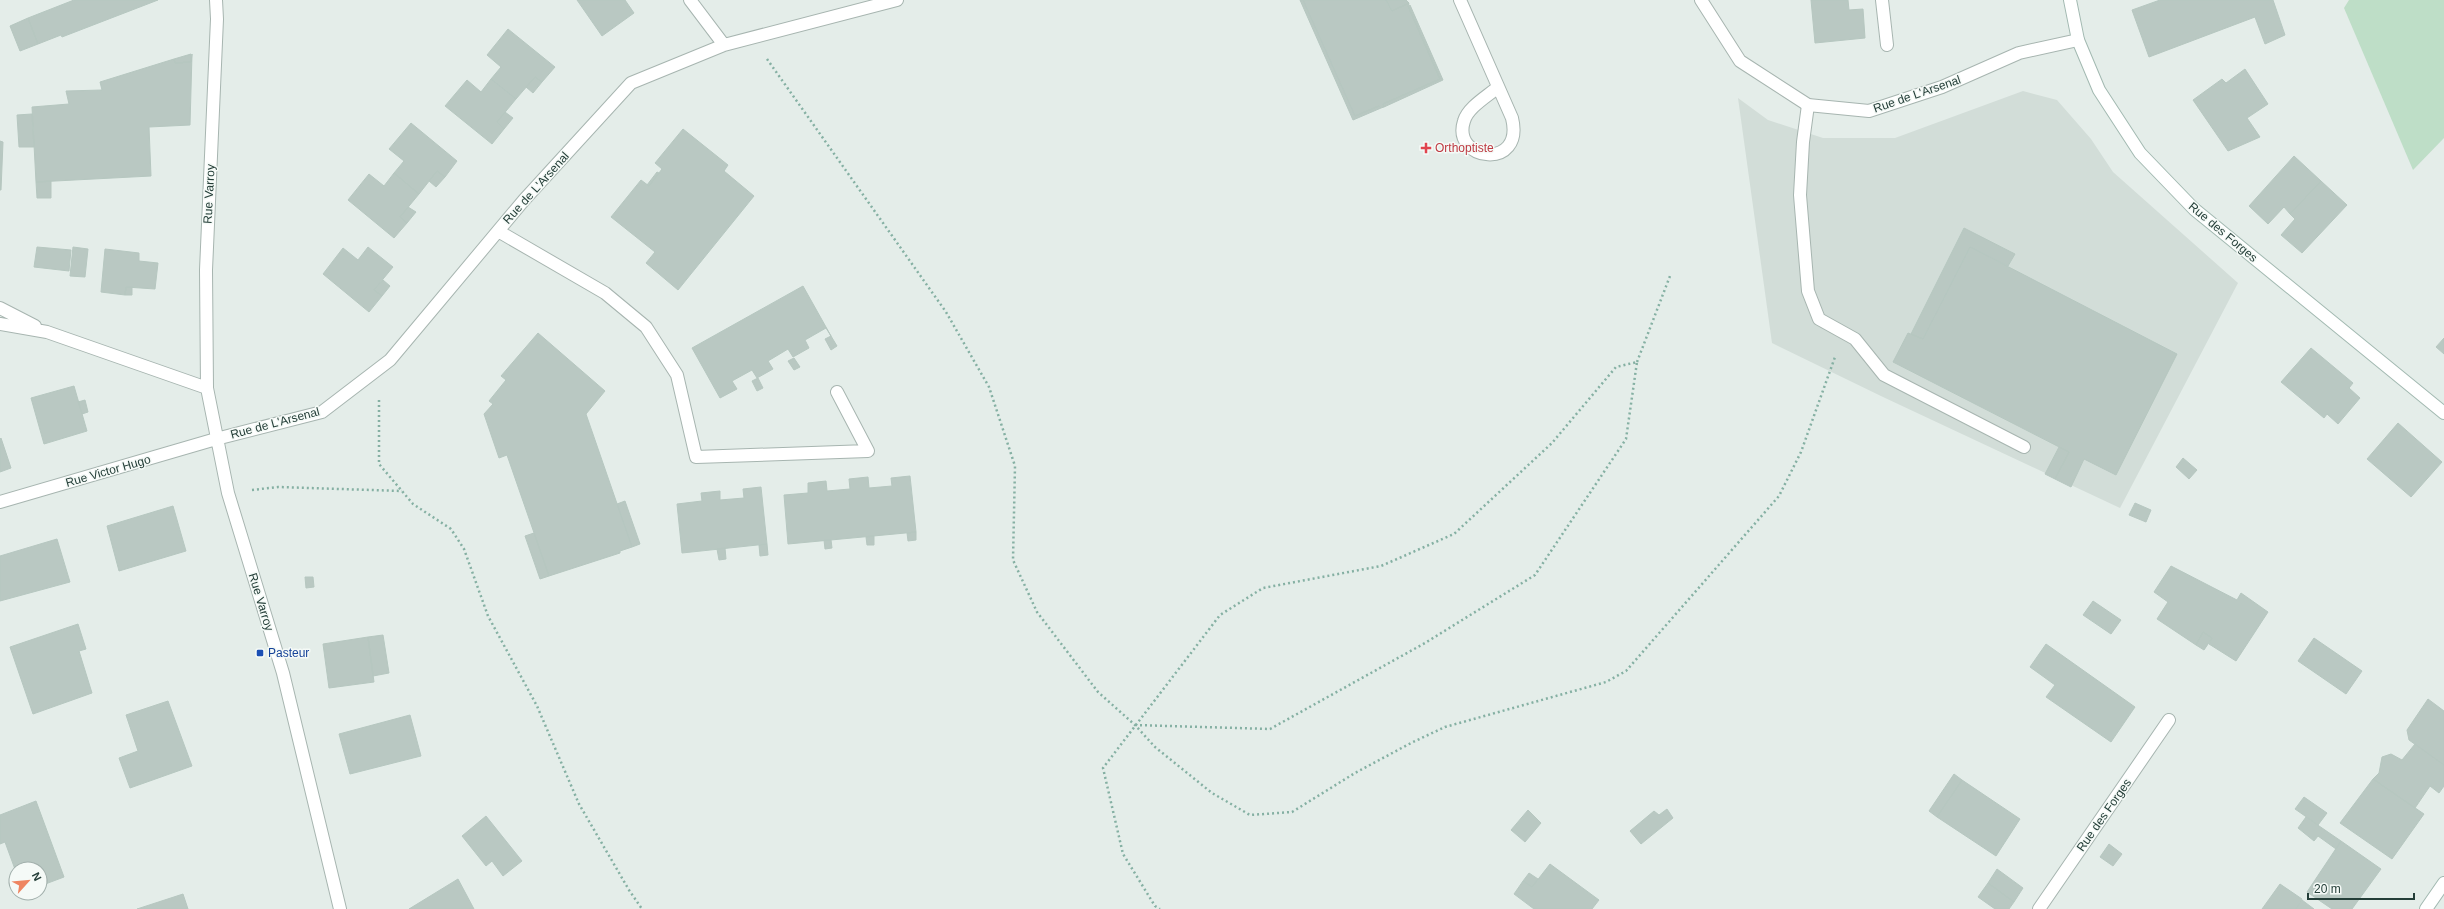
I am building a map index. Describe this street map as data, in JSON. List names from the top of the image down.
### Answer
{
  "streets": {
    "street": [
      "Rue de L'Arsenal",
      "Rue Varroy",
      "Rue des Forges",
      "Rue Victor Hugo"
    ]
  },
  "crossings": [
    ["Rue de L'Arsenal", "Rue Varroy"],
    ["Rue de L'Arsenal", "Rue des Forges"],
    ["Rue de L'Arsenal", "Rue Victor Hugo"],
    ["Rue Varroy", "Rue Victor Hugo"]
  ],
  "places": {
    "health": ["Orthoptiste"],
    "transit": ["Pasteur"]
  },
  "scale_bar": "20 m",
  "north": "top right"
}
